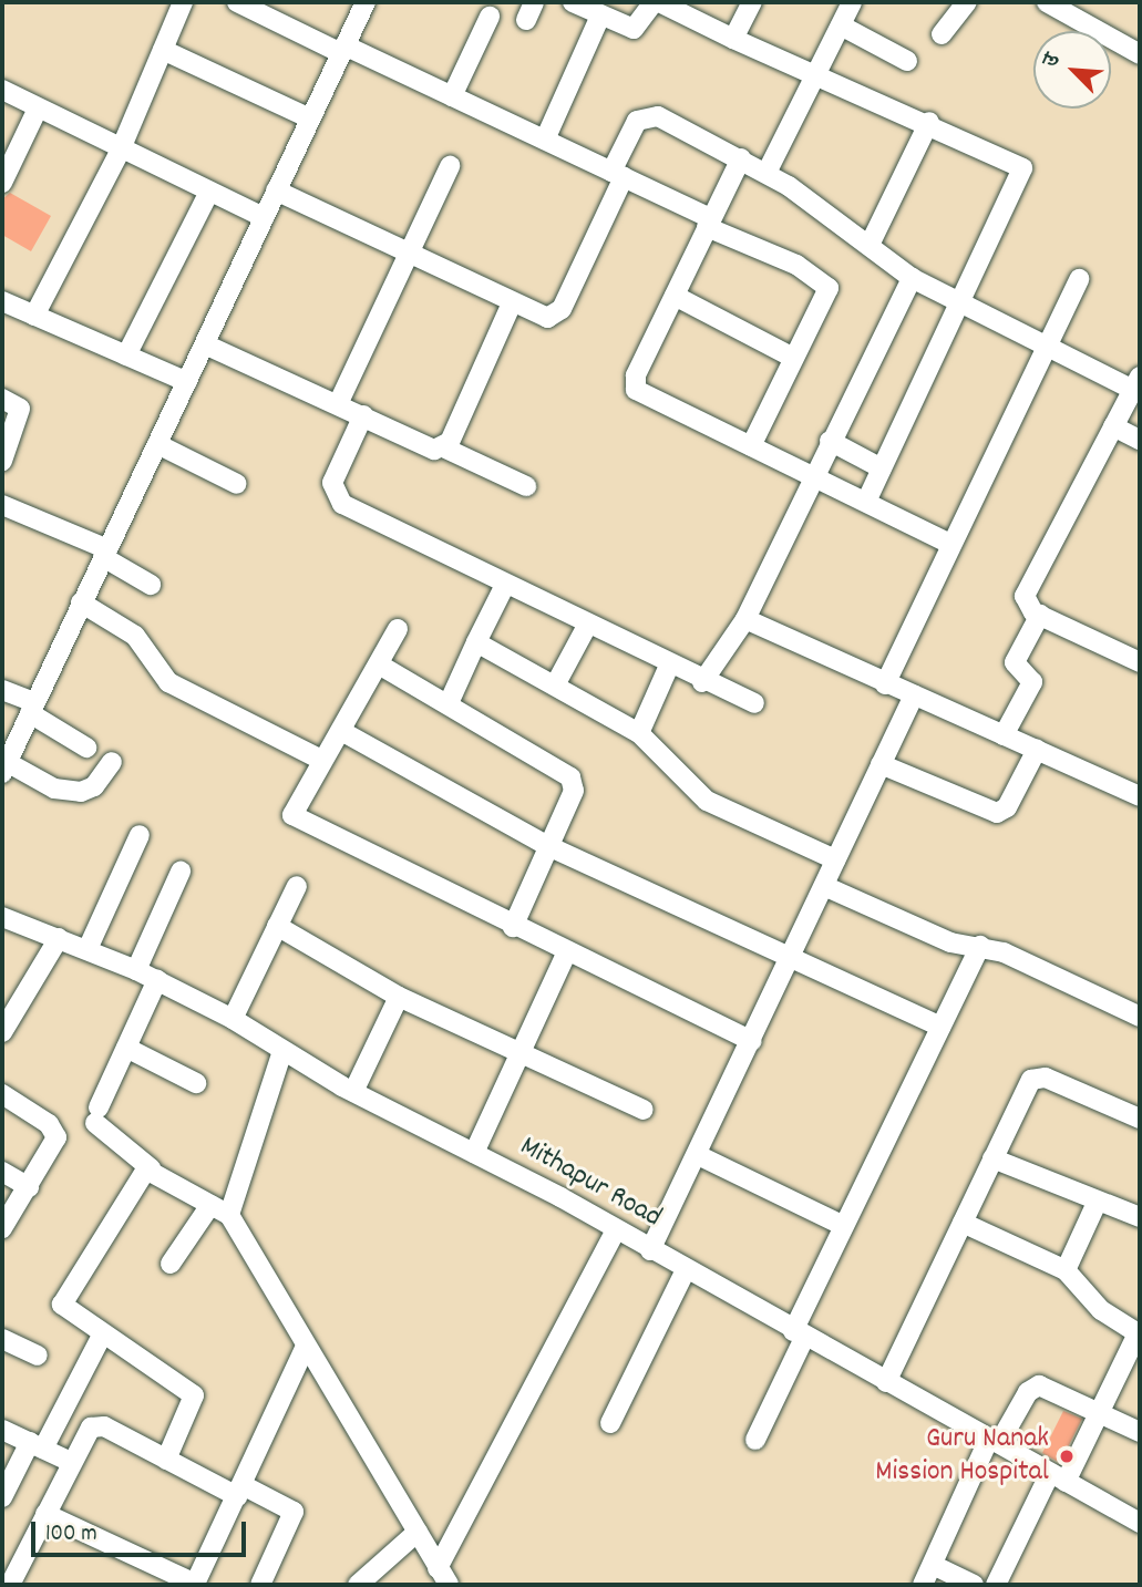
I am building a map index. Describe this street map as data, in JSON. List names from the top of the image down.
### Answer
{
  "streets": {
    "street": ["Mithapur Road"]
  },
  "places": ["Guru Nanak Mission Hospital"],
  "scale_bar": "100 m",
  "north": "top left"
}
